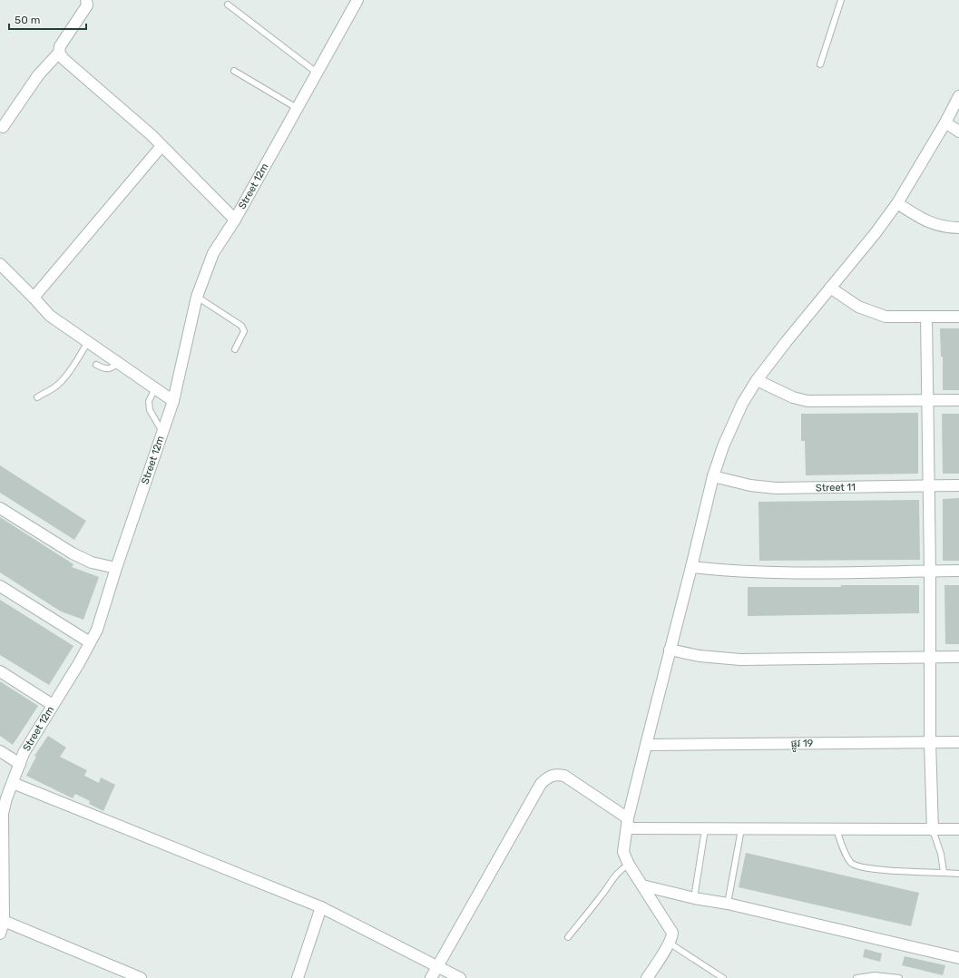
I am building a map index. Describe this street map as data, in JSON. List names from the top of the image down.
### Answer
{
  "streets": {
    "street": ["Street 12m", "Street 11", "ផ្លូវ 19"]
  },
  "scale_bar": "50 m"
}
